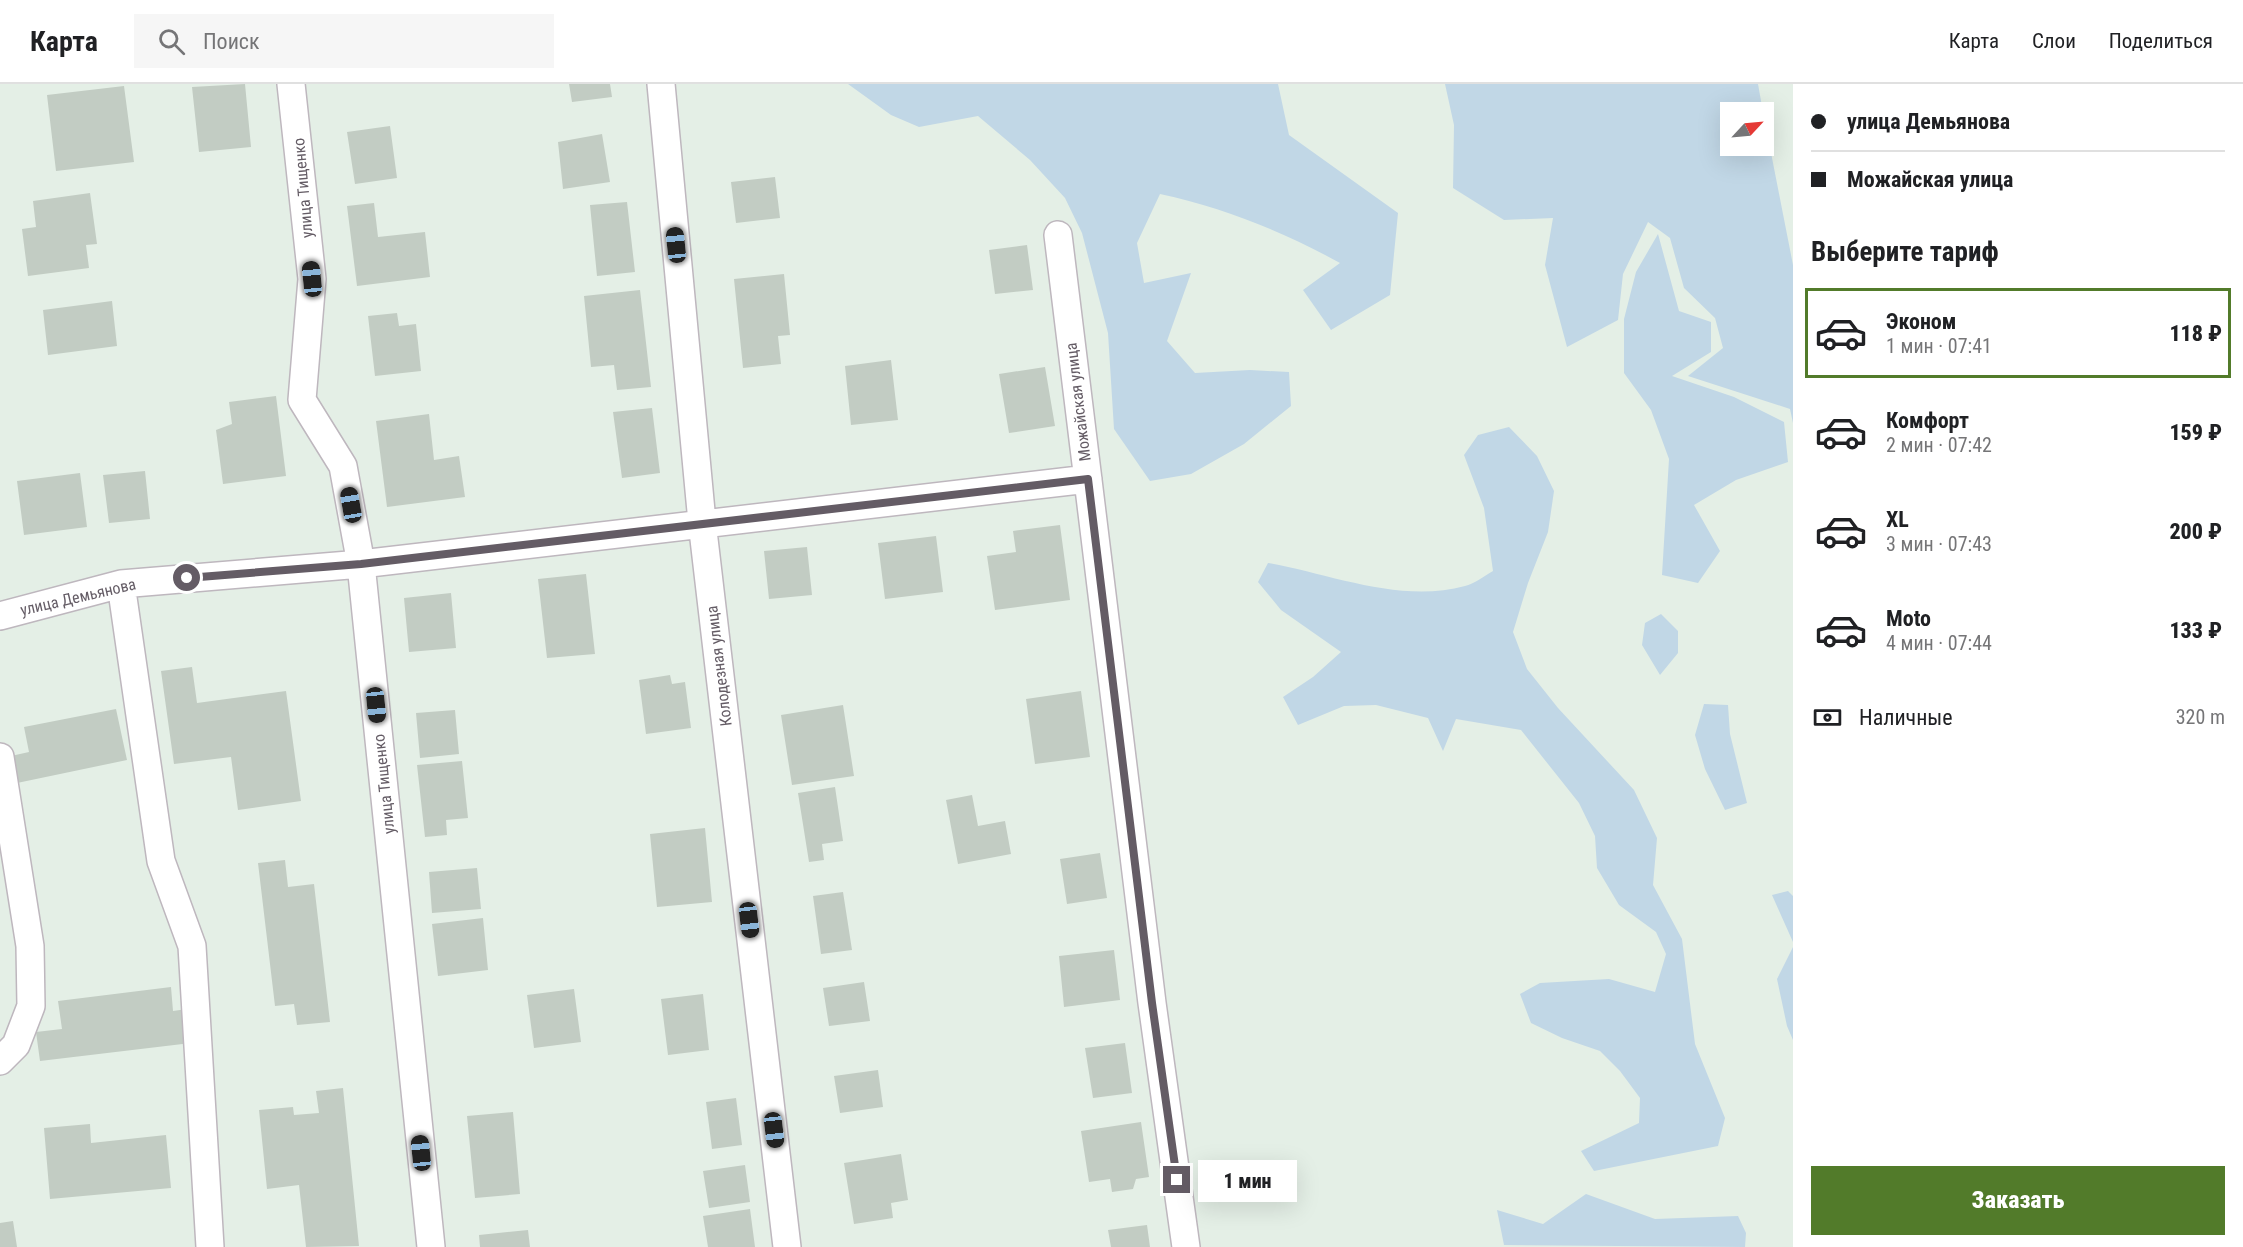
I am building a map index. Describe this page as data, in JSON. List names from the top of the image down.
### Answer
{
  "streets": {
    "street": [
      "улица Тищенко",
      "Можайская улица",
      "улица Демьянова",
      "Колодезная улица"
    ]
  },
  "crossings": [
    ["улица Тищенко", "улица Демьянова"],
    ["Можайская улица", "улица Демьянова"],
    ["улица Демьянова", "Колодезная улица"]
  ],
  "north": "top right",
  "page": {
    "header": "Карта",
    "search": "Поиск",
    "nav": ["Карта", "Слои", "Поделиться"],
    "banner": ["улица Демьянова", "Можайская улица"],
    "heading": "Выберите тариф",
    "list": [
      {
        "name": "Эконом",
        "note": "1 мин · 07:41",
        "value": "118 ₽"
      },
      {
        "name": "Комфорт",
        "note": "2 мин · 07:42",
        "value": "159 ₽"
      },
      {
        "name": "XL",
        "note": "3 мин · 07:43",
        "value": "200 ₽"
      },
      {
        "name": "Moto",
        "note": "4 мин · 07:44",
        "value": "133 ₽"
      }
    ],
    "pay": ["Наличные", "320 m"],
    "buttons": "Заказать",
    "bubble": "1 мин"
  }
}
